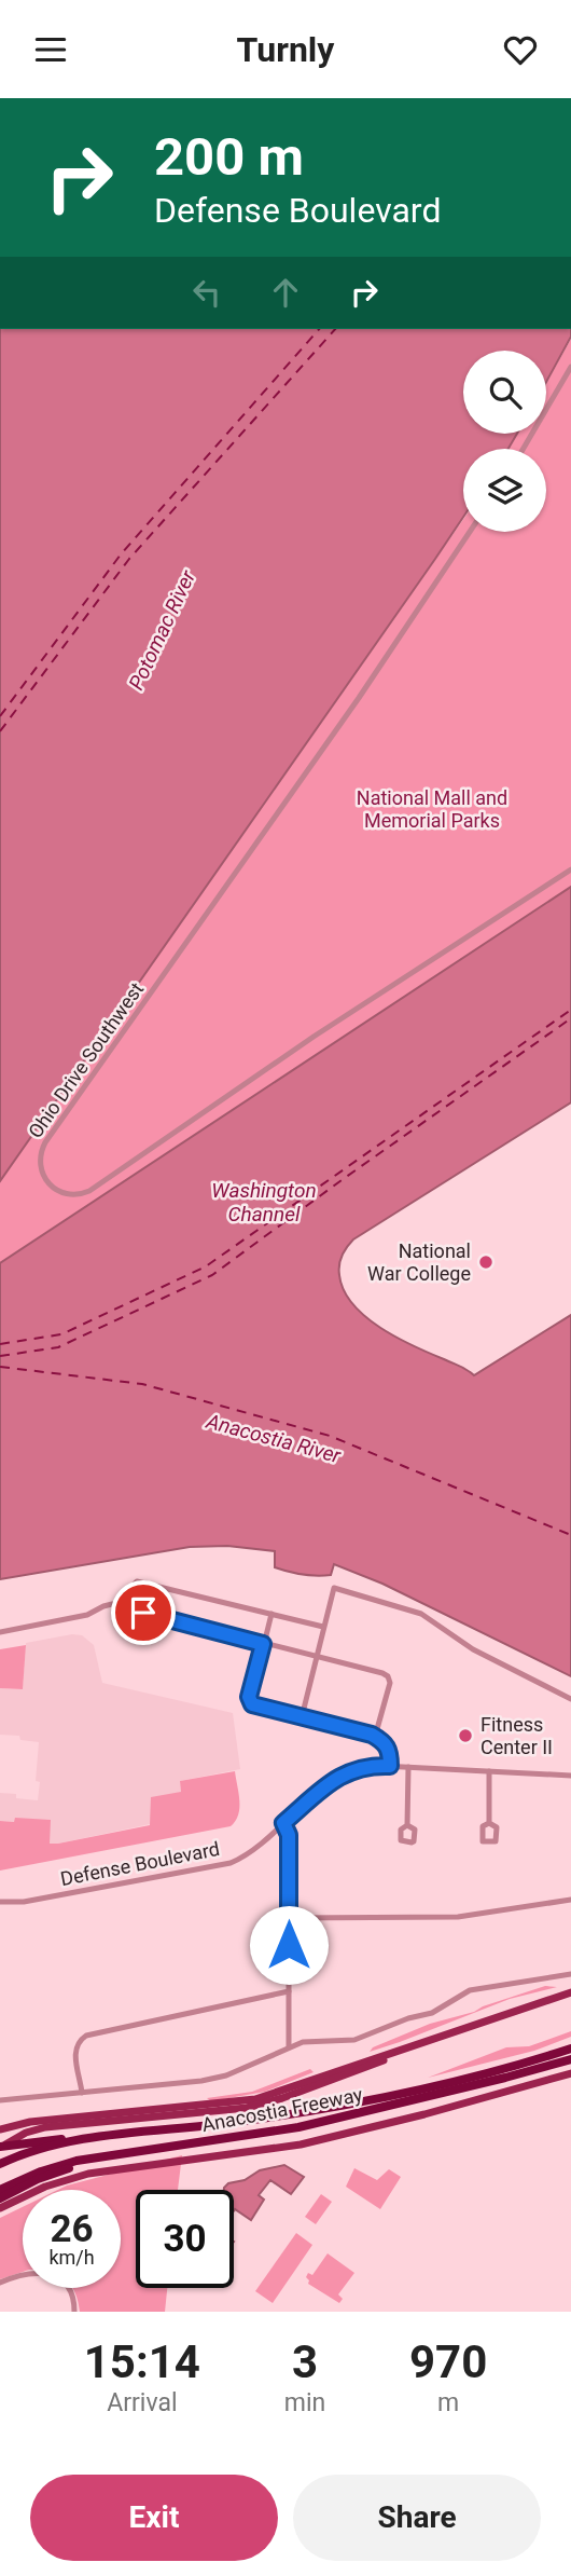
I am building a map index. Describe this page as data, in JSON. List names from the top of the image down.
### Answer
{
  "streets": {
    "highway": ["Anacostia Freeway"],
    "street": ["Ohio Drive Southwest", "Defense Boulevard"]
  },
  "water": ["Potomac River", "Washington Channel", "Anacostia River"],
  "parks": ["National Mall and Memorial Parks"],
  "places": ["National War College", "Fitness Center II"],
  "page": {
    "header": "Turnly",
    "turn": ["200 m", "Defense Boulevard"],
    "speed": "26 km/h",
    "limit": "30",
    "eta": [
      "15:14",
      "Arrival",
      "3",
      "min",
      "970",
      "m"
    ],
    "buttons": ["Exit", "Share"]
  }
}
